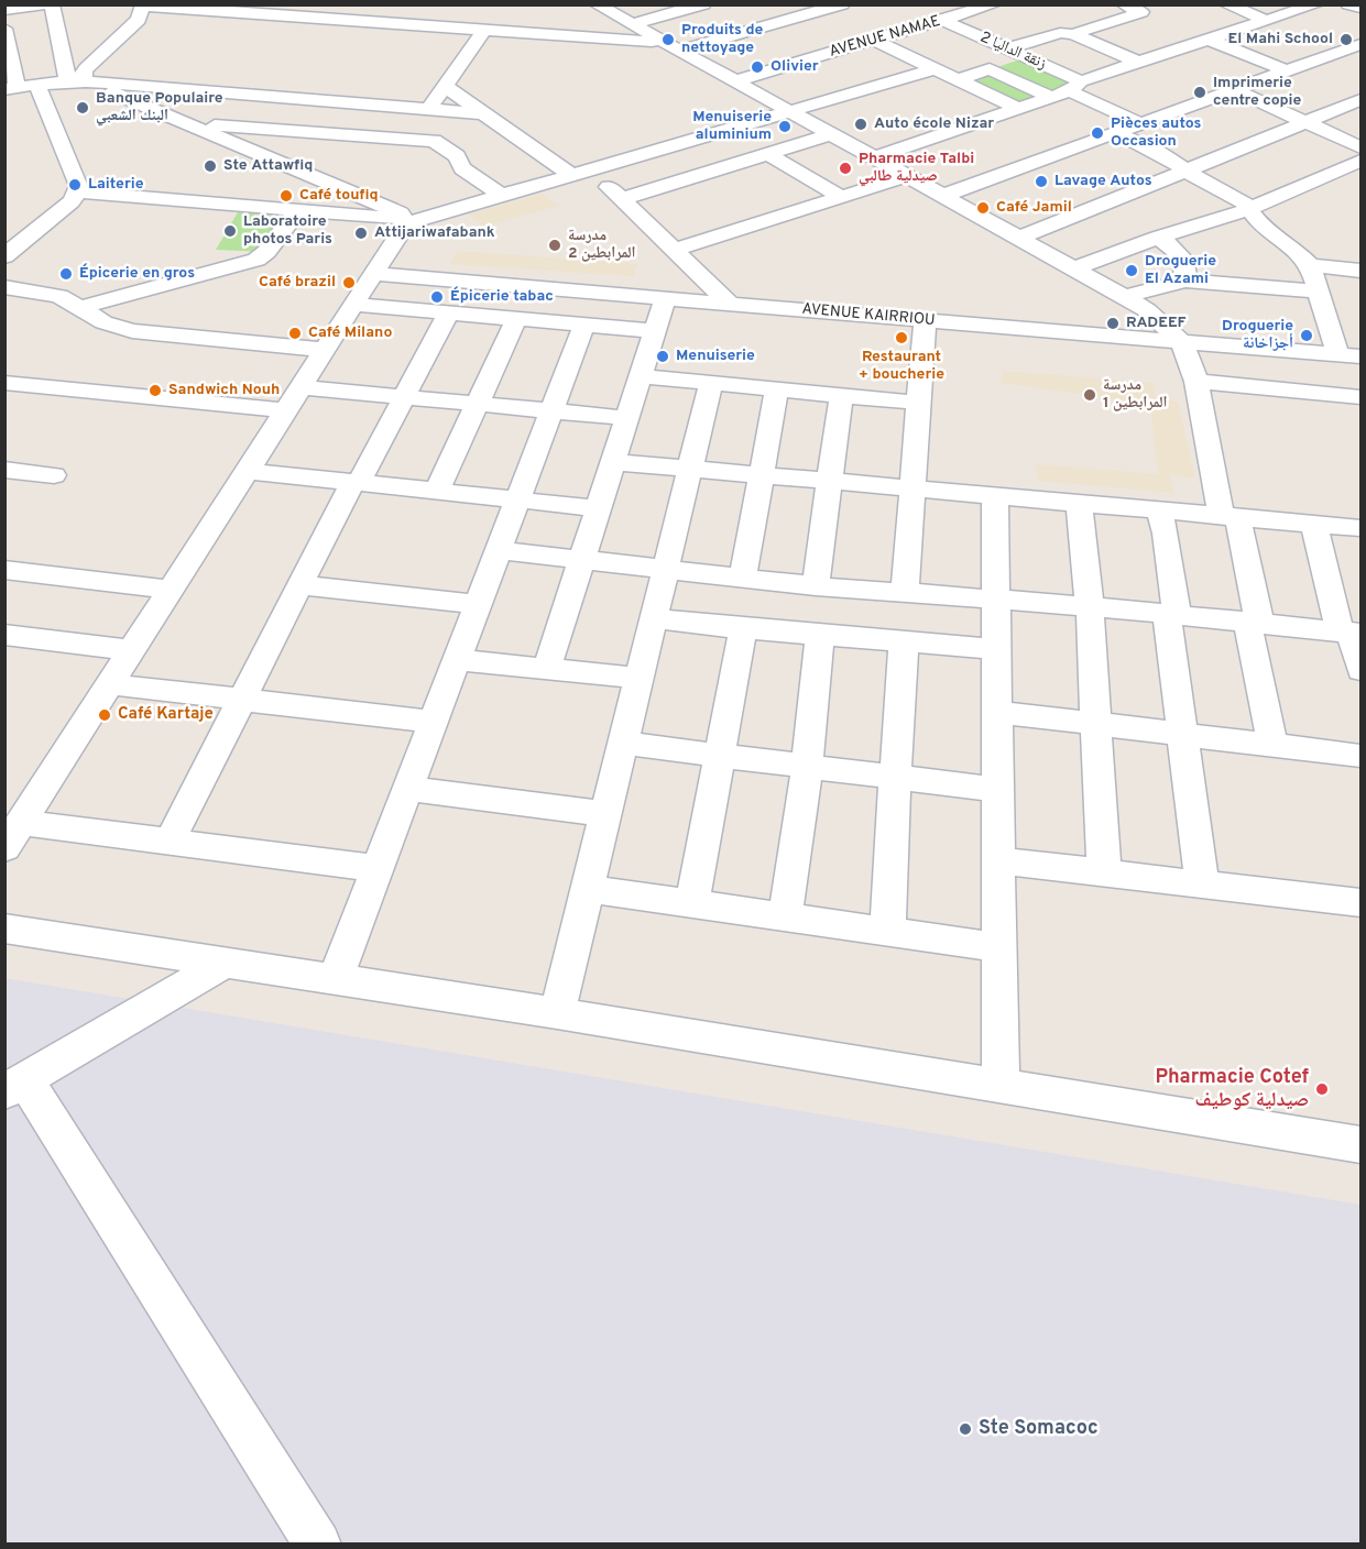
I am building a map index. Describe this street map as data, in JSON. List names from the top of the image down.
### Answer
{
  "streets": {
    "street": ["AVENUE NAMAE", "زنقة الداليا 2", "AVENUE KAIRRIOU"]
  },
  "crossings": [
    ["AVENUE NAMAE", "زنقة الداليا 2"]
  ],
  "places": [
    "Produits de nettoyage",
    "El Mahi School",
    "Olivier",
    "Imprimerie centre copie",
    "Banque Populaire البنك الشعبي",
    "Auto école Nizar",
    "Menuiserie aluminium",
    "Pièces autos Occasion",
    "Ste Attawfiq",
    "Pharmacie Talbi صيدلية طالبي",
    "Lavage Autos",
    "Laiterie",
    "Café toufiq",
    "Café Jamil",
    "Laboratoire photos Paris",
    "Attijariwafabank",
    "مدرسة المرابطين 2",
    "Droguerie El Azami",
    "Épicerie en gros",
    "Café brazil",
    "Épicerie tabac",
    "RADEEF",
    "Café Milano",
    "Droguerie أجزاخانة",
    "Restaurant + boucherie",
    "Menuiserie",
    "Sandwich Nouh",
    "مدرسة المرابطين 1",
    "Café Kartaje",
    "Pharmacie Cotef صيدلية كوطيف",
    "Ste Somacoc"
  ]
}
